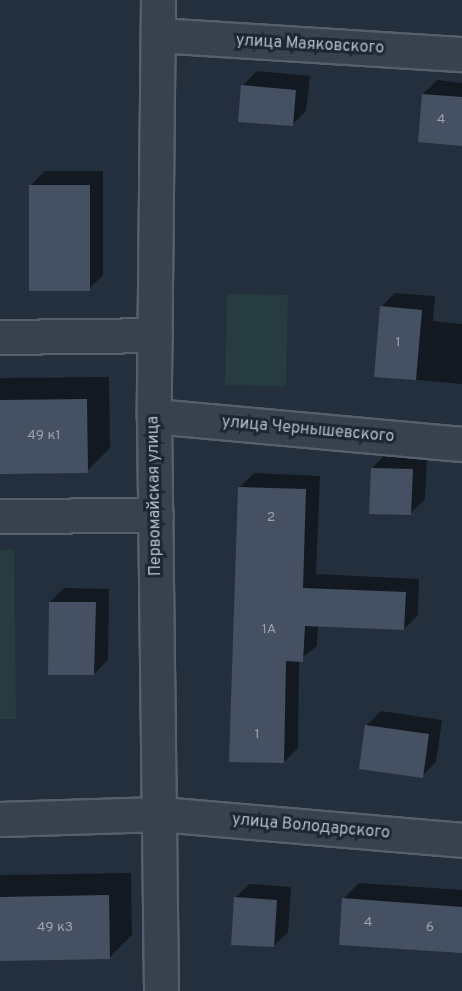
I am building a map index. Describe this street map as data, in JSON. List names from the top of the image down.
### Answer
{
  "streets": {
    "street": [
      "улица Маяковского",
      "улица Чернышевского",
      "Первомайская улица",
      "улица Володарского"
    ]
  },
  "crossings": [
    ["улица Маяковского", "Первомайская улица"],
    ["улица Чернышевского", "Первомайская улица"],
    ["Первомайская улица", "улица Володарского"]
  ],
  "house_numbers": [
    "4",
    "1",
    "49 к1",
    "2",
    "1А",
    "1",
    "4",
    "49 к3",
    "6"
  ]
}
